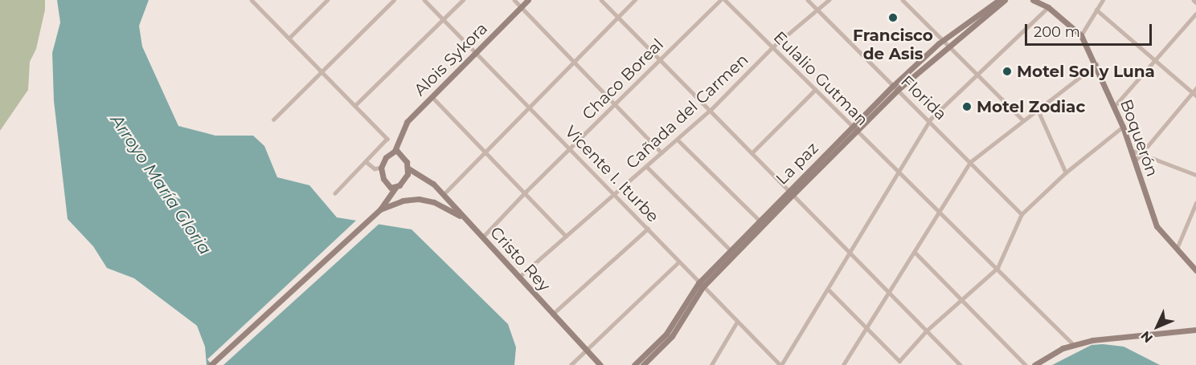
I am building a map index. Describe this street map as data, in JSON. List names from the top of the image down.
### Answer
{
  "streets": {
    "street": [
      "Alois Sykora",
      "Eulalio Gutman",
      "Chaco Boreal",
      "Florida",
      "Cañada del Carmen",
      "Boquerón",
      "La paz",
      "Vicente I. Iturbe",
      "Cristo Rey"
    ]
  },
  "crossings": [
    ["Alois Sykora", "Vicente I. Iturbe"],
    ["Alois Sykora", "Cristo Rey"],
    ["Eulalio Gutman", "Cañada del Carmen"],
    ["Eulalio Gutman", "La paz"],
    ["Chaco Boreal", "Vicente I. Iturbe"],
    ["Chaco Boreal", "Cristo Rey"],
    ["Florida", "Cañada del Carmen"],
    ["Florida", "La paz"],
    ["Cañada del Carmen", "Vicente I. Iturbe"],
    ["Cañada del Carmen", "Cristo Rey"],
    ["La paz", "Vicente I. Iturbe"]
  ],
  "water": ["Arroyo María Gloria"],
  "places": ["Francisco de Asis", "Motel Sol y Luna", "Motel Zodiac"],
  "scale_bar": "200 m",
  "north": "bottom left"
}
